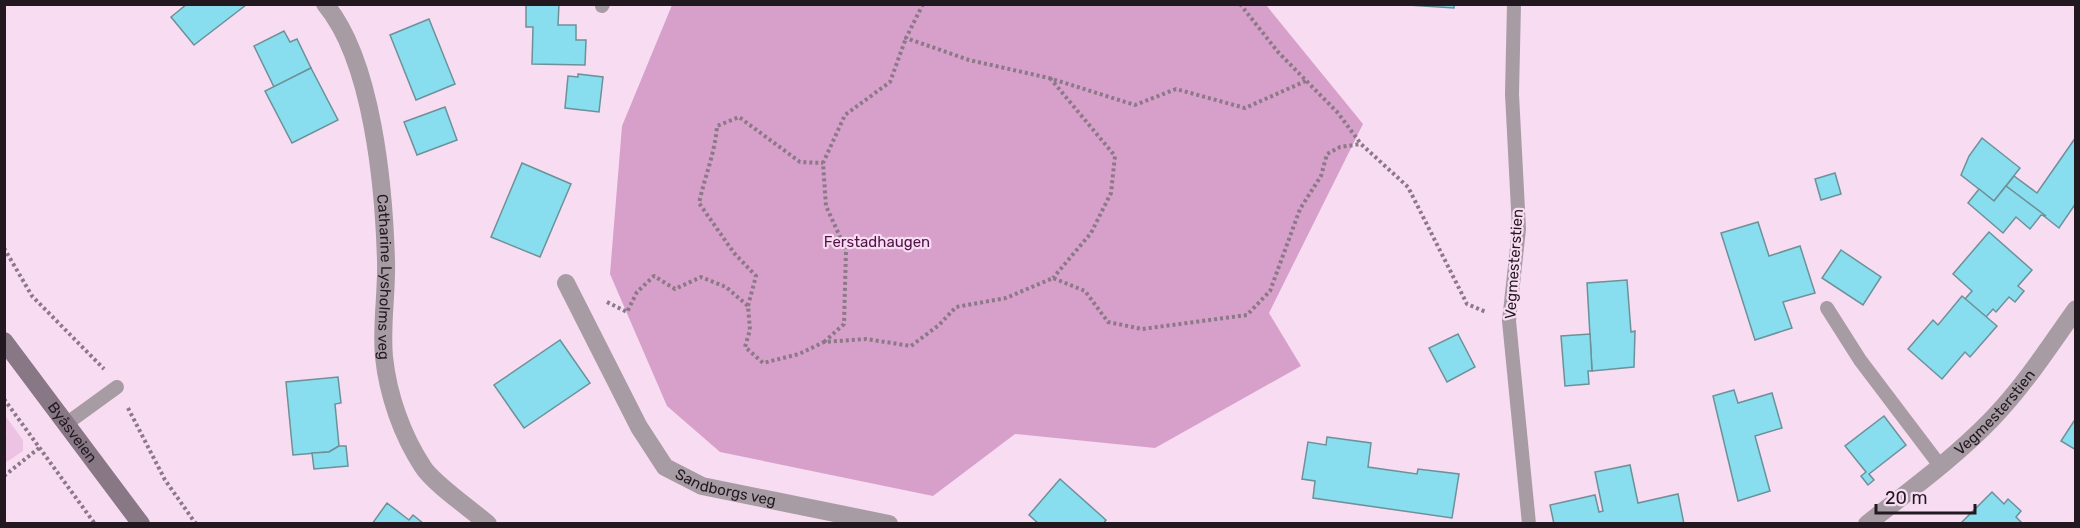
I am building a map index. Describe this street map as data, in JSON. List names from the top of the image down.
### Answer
{
  "streets": {
    "main road": ["Byåsveien"],
    "street": ["Vegmesterstien", "Catharine Lysholms veg", "Sandborgs veg"]
  },
  "parks": ["Ferstadhaugen"],
  "scale_bar": "20 m"
}
